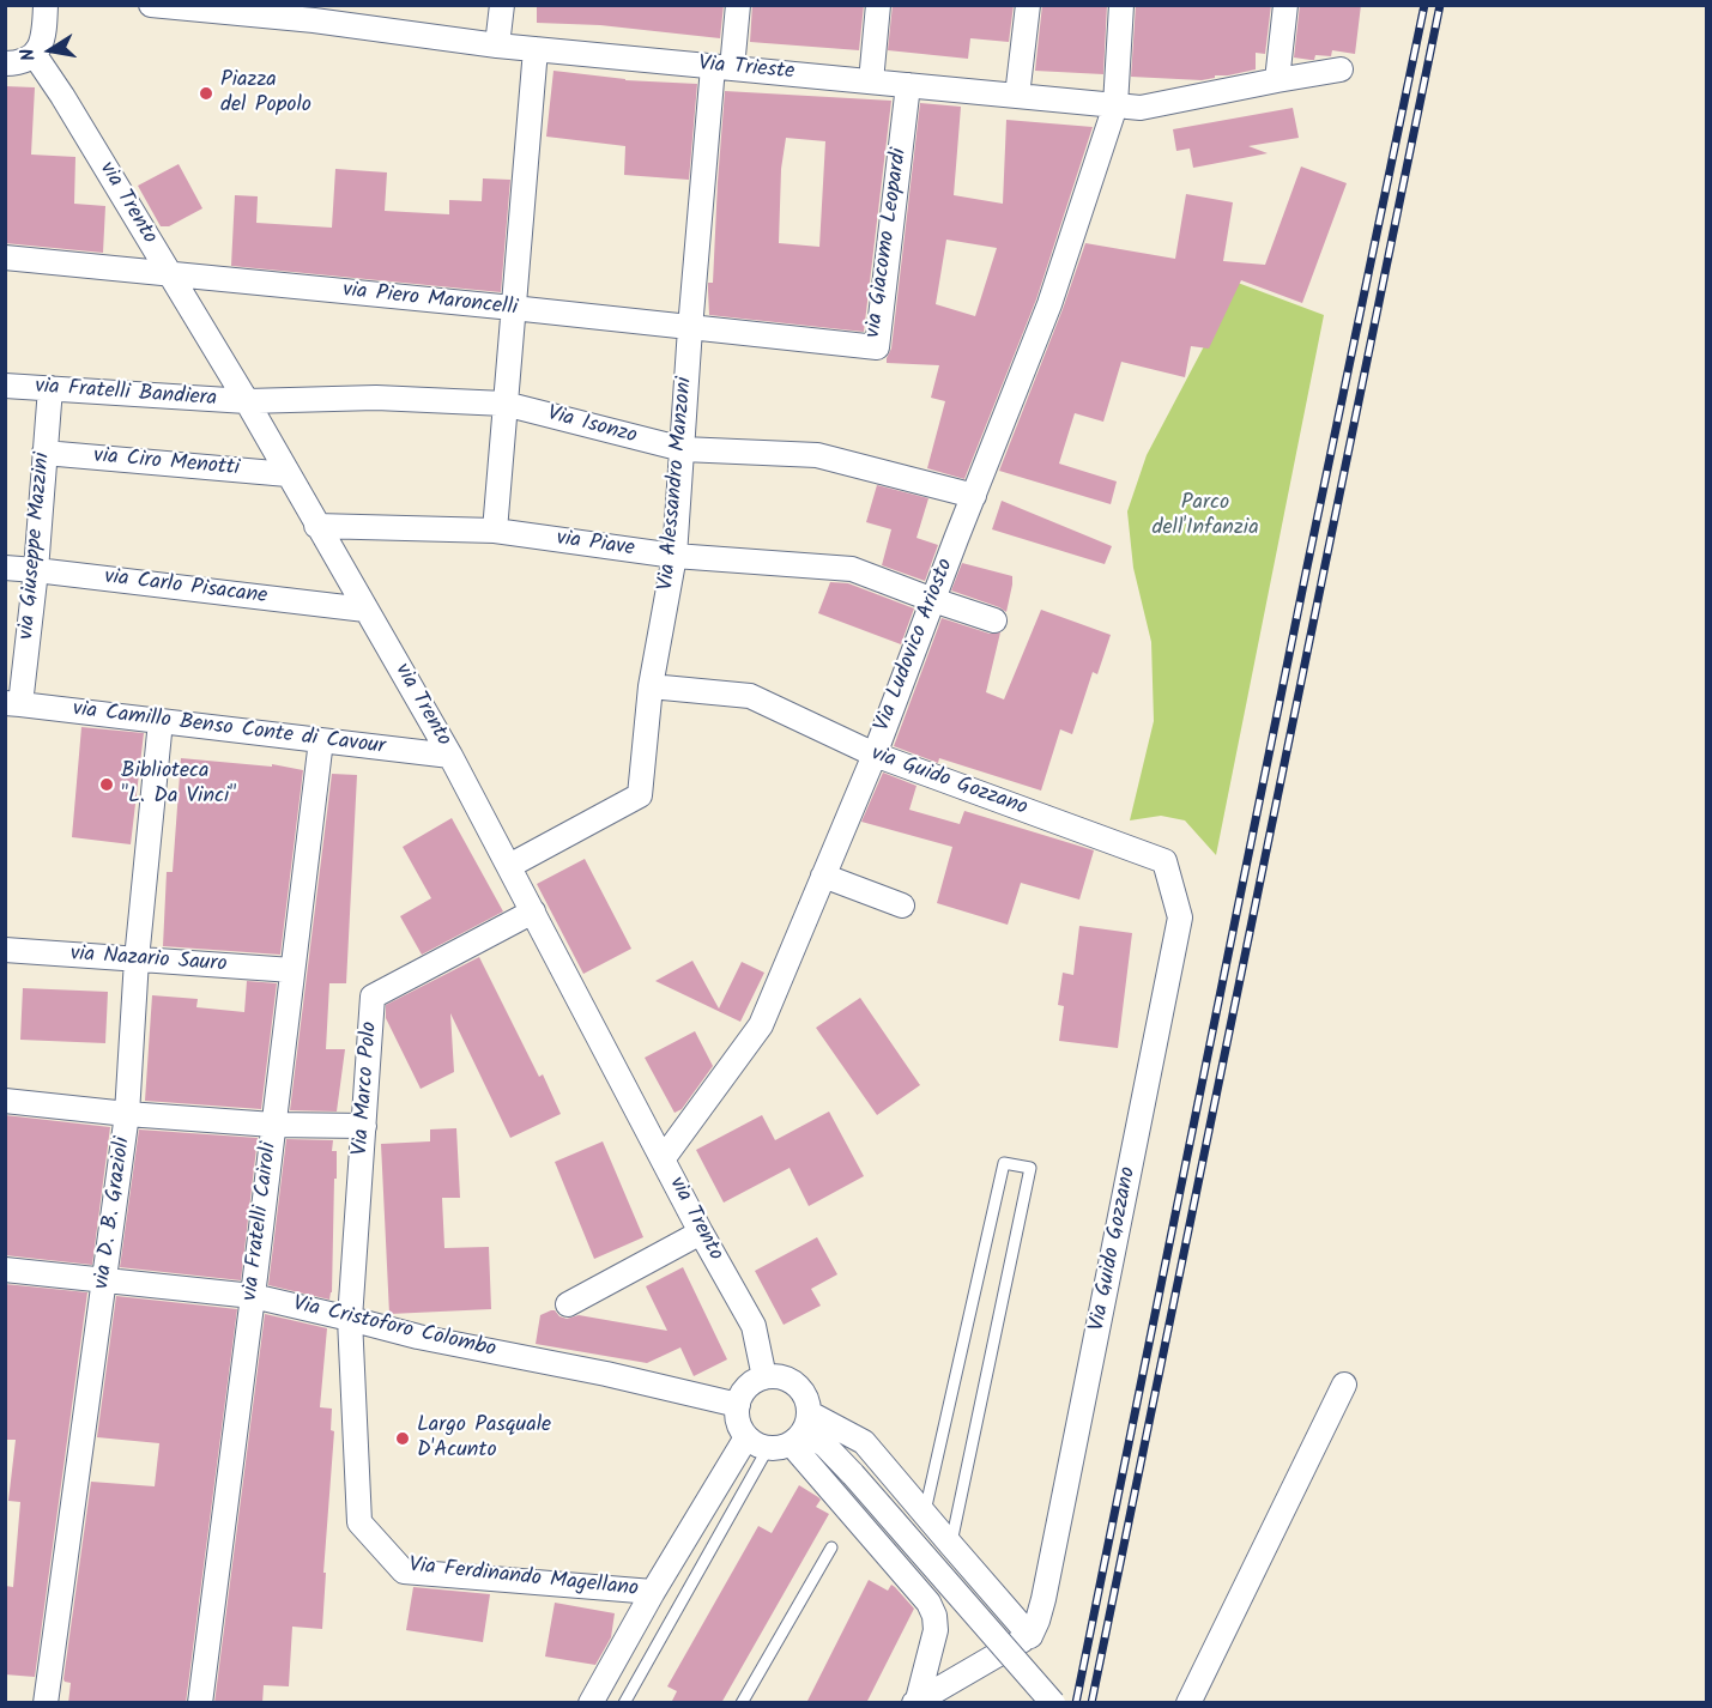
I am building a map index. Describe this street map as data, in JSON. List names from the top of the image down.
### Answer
{
  "streets": {
    "street": [
      "Via Trieste",
      "via Trento",
      "via Giacomo Leopardi",
      "via Piero Maroncelli",
      "via Fratelli Bandiera",
      "Via Isonzo",
      "via Ciro Menotti",
      "Via Alessandro Manzoni",
      "via Piave",
      "via Giuseppe Mazzini",
      "via Carlo Pisacane",
      "Via Ludovico Ariosto",
      "via Camillo Benso Conte di Cavour",
      "via Guido Gozzano",
      "via Nazario Sauro",
      "Via Marco Polo",
      "via D. B. Grazioli",
      "via Fratelli Cairoli",
      "Via Guido Gozzano",
      "Via Cristoforo Colombo",
      "Via Ferdinando Magellano"
    ]
  },
  "crossings": [
    ["Via Trieste", "via Giacomo Leopardi"],
    ["Via Trieste", "Via Alessandro Manzoni"],
    ["Via Trieste", "Via Ludovico Ariosto"],
    ["via Trento", "via Piero Maroncelli"],
    ["via Trento", "via Fratelli Bandiera"],
    ["via Trento", "Via Isonzo"],
    ["via Trento", "via Ciro Menotti"],
    ["via Trento", "Via Alessandro Manzoni"],
    ["via Trento", "via Piave"],
    ["via Trento", "via Carlo Pisacane"],
    ["via Trento", "Via Ludovico Ariosto"],
    ["via Trento", "via Camillo Benso Conte di Cavour"],
    ["via Trento", "Via Marco Polo"],
    ["via Trento", "Via Cristoforo Colombo"],
    ["via Giacomo Leopardi", "via Piero Maroncelli"],
    ["via Giacomo Leopardi", "Via Alessandro Manzoni"],
    ["via Piero Maroncelli", "Via Alessandro Manzoni"],
    ["via Fratelli Bandiera", "Via Isonzo"],
    ["via Fratelli Bandiera", "via Giuseppe Mazzini"],
    ["Via Isonzo", "Via Alessandro Manzoni"],
    ["Via Isonzo", "Via Ludovico Ariosto"],
    ["via Ciro Menotti", "via Giuseppe Mazzini"],
    ["Via Alessandro Manzoni", "via Piave"],
    ["Via Alessandro Manzoni", "via Guido Gozzano"],
    ["via Piave", "Via Ludovico Ariosto"],
    ["via Giuseppe Mazzini", "via Carlo Pisacane"],
    ["via Giuseppe Mazzini", "via Camillo Benso Conte di Cavour"],
    ["Via Ludovico Ariosto", "via Guido Gozzano"],
    ["via Camillo Benso Conte di Cavour", "via D. B. Grazioli"],
    ["via Camillo Benso Conte di Cavour", "via Fratelli Cairoli"],
    ["via Guido Gozzano", "Via Guido Gozzano"],
    ["via Nazario Sauro", "via D. B. Grazioli"],
    ["via Nazario Sauro", "via Fratelli Cairoli"],
    ["Via Marco Polo", "Via Cristoforo Colombo"],
    ["Via Marco Polo", "Via Ferdinando Magellano"],
    ["via D. B. Grazioli", "Via Cristoforo Colombo"],
    ["via Fratelli Cairoli", "Via Cristoforo Colombo"],
    ["Via Cristoforo Colombo", "Via Ferdinando Magellano"]
  ],
  "parks": ["Parco dell'Infanzia"],
  "places": ["Piazza del Popolo", "Biblioteca \"L. Da Vinci\"", "Largo Pasquale D'Acunto"],
  "north": "left"
}
